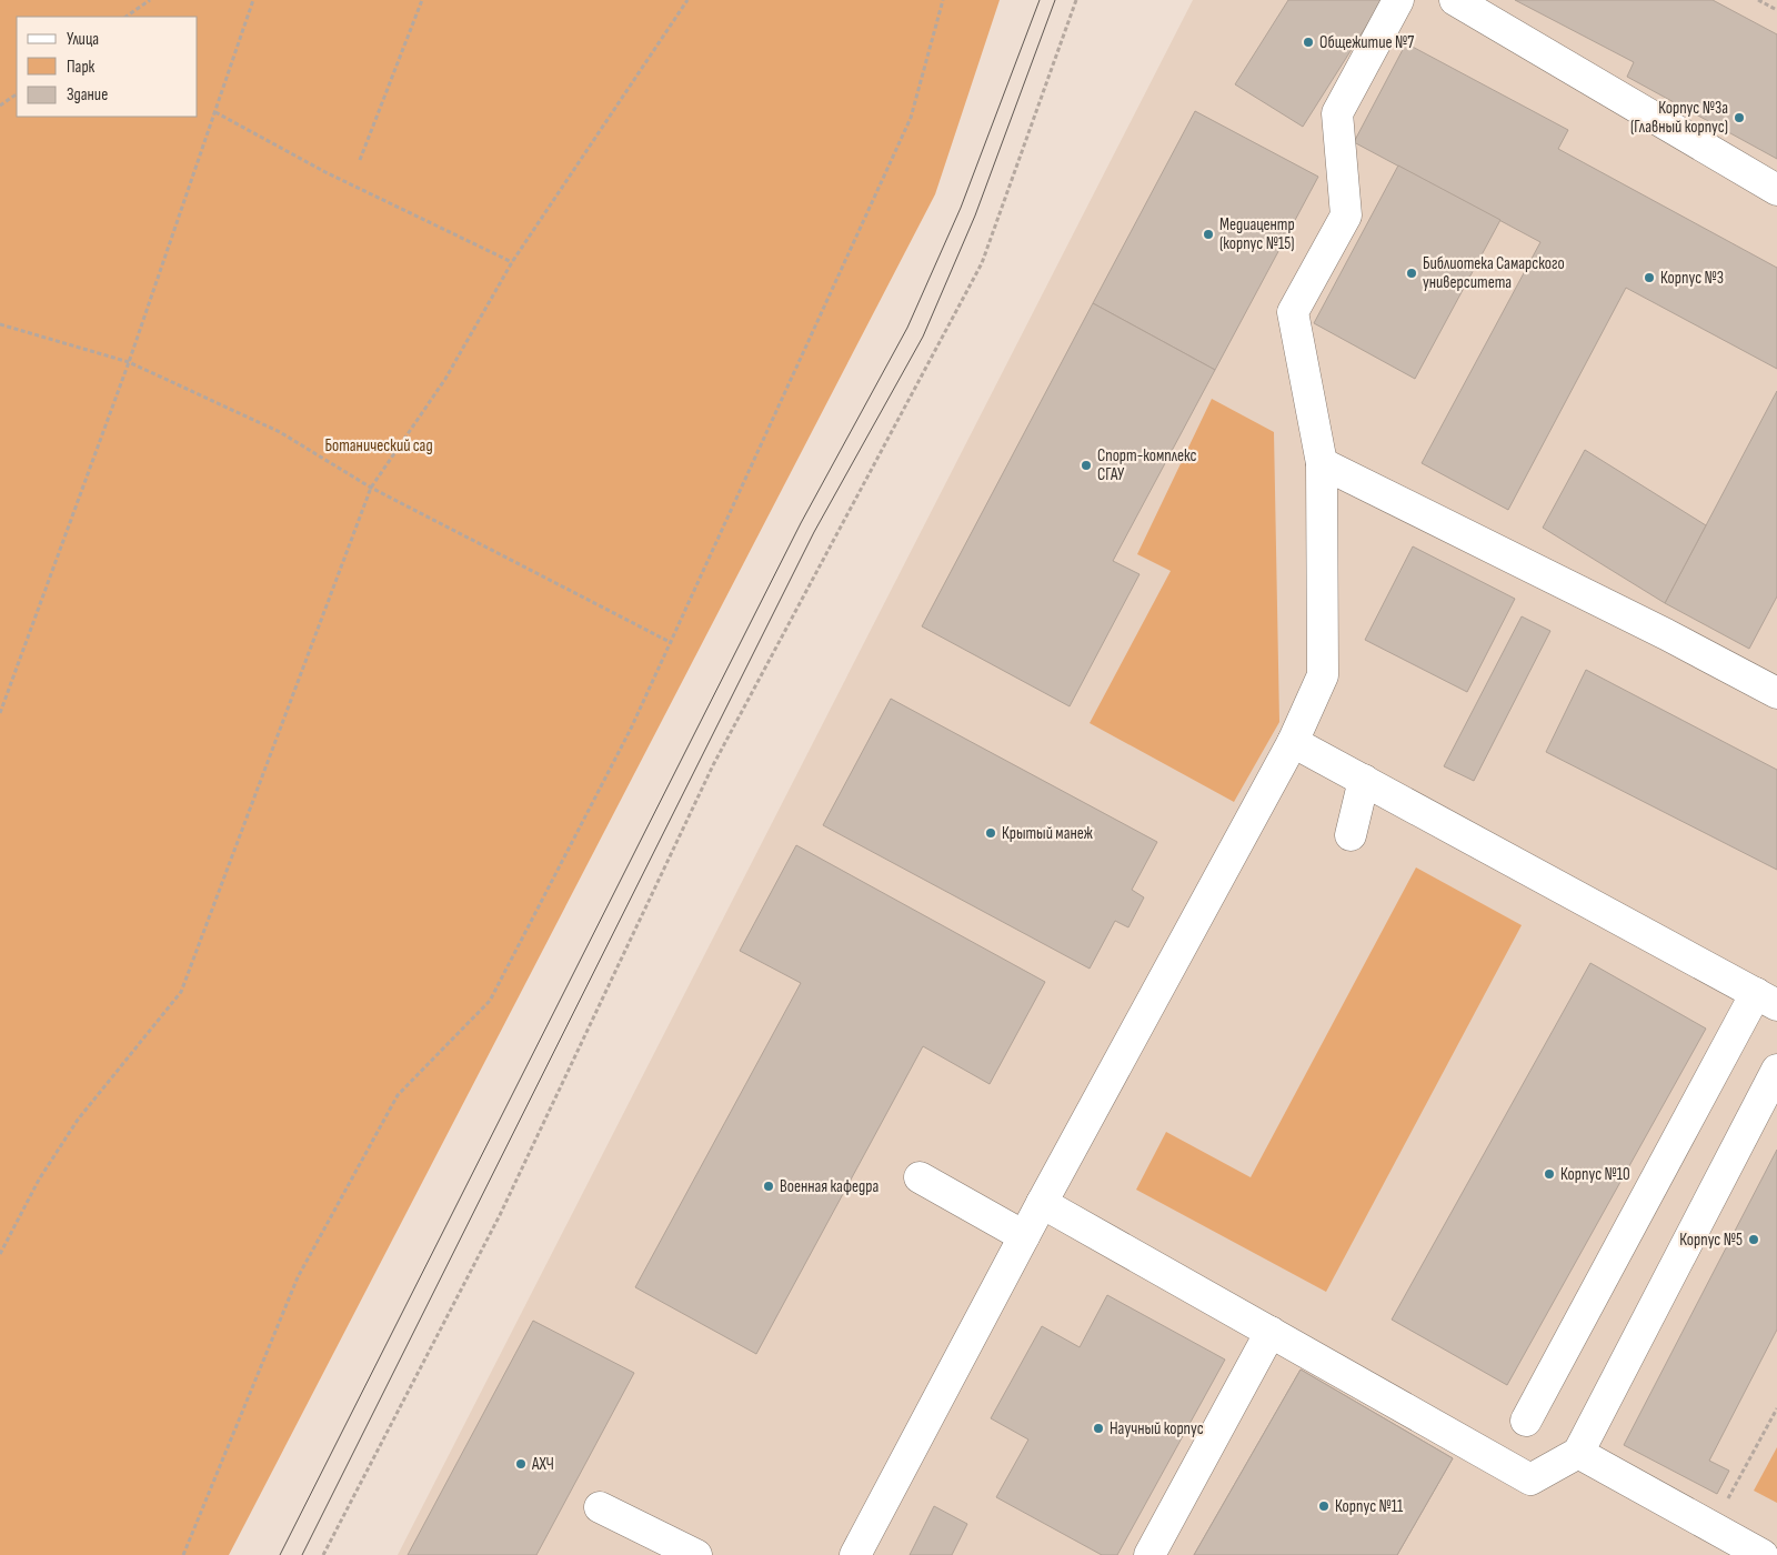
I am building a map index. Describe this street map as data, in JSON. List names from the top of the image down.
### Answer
{
  "parks": ["Ботанический сад"],
  "places": [
    "Общежитие №7",
    "Корпус №3a (Главный корпус)",
    "Медиацентр (корпус №15)",
    "Библиотека Самарского университета",
    "Корпус №3",
    "Спорт-комплекс СГАУ",
    "Крытый манеж",
    "Корпус №10",
    "Военная кафедра",
    "Корпус №5",
    "Научный корпус",
    "АХЧ",
    "Корпус №11"
  ],
  "legend": ["Улица", "Парк", "Здание"]
}
